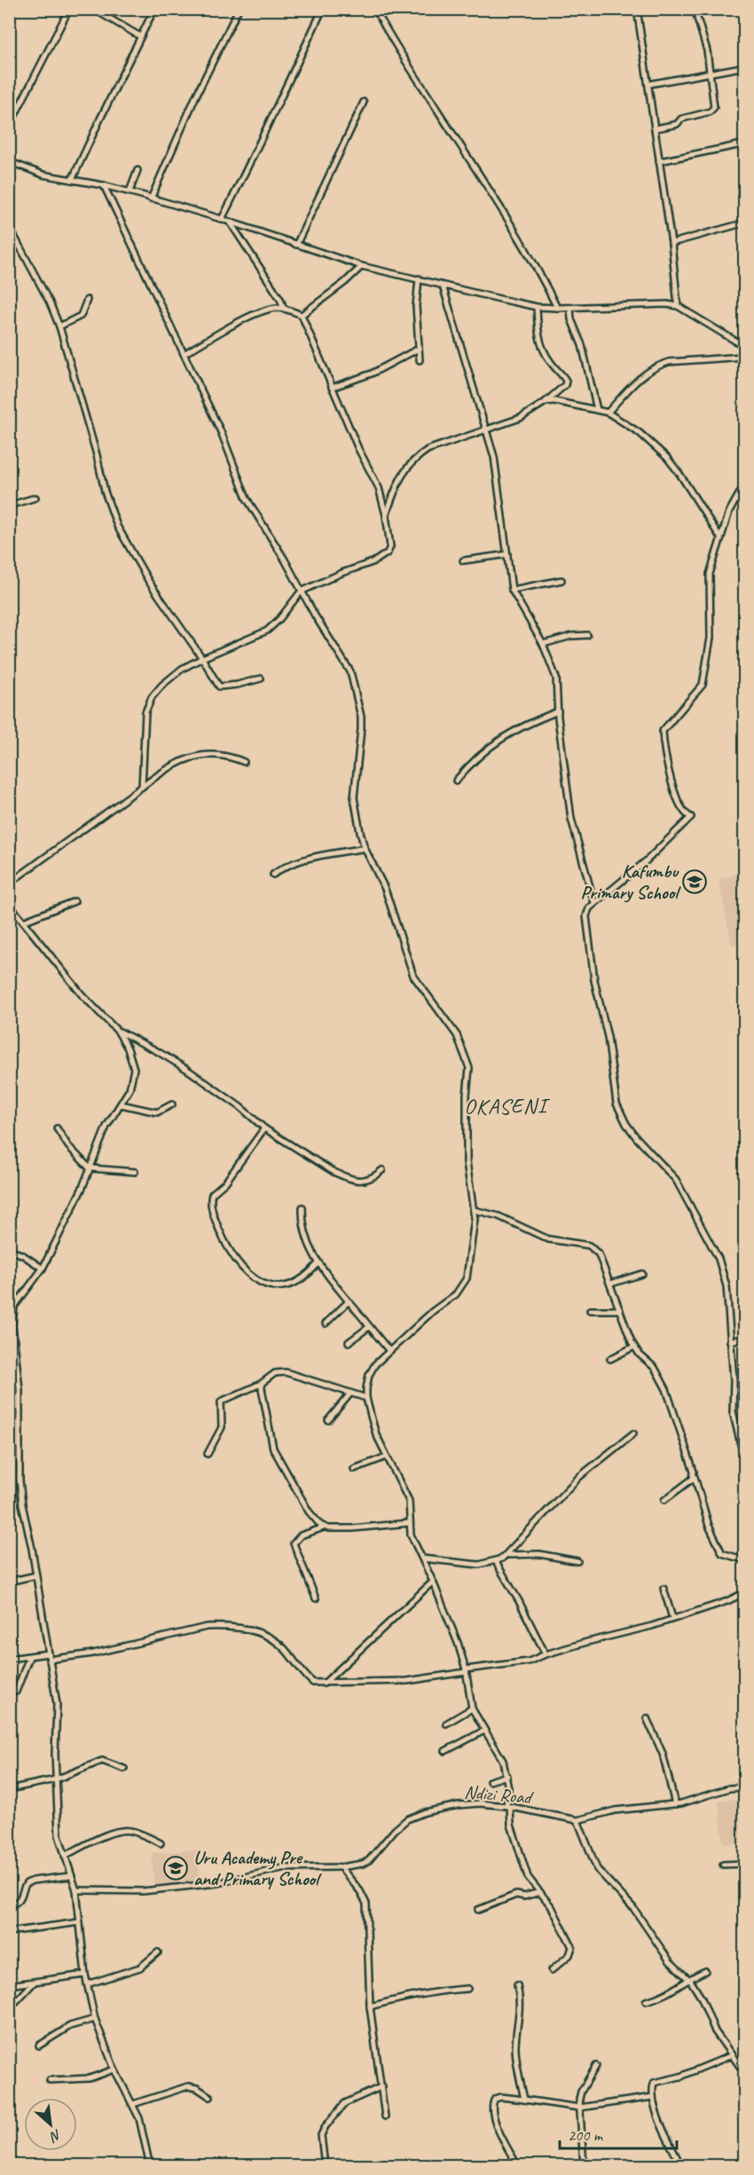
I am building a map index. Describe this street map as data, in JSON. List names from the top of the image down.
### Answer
{
  "streets": {
    "street": ["Ndizi Road"]
  },
  "districts": ["OKASENI"],
  "places": {
    "school or university": ["Kafumbu Primary School", "Uru Academy Pre and Primary School"]
  },
  "scale_bar": "200 m",
  "north": "bottom right"
}
